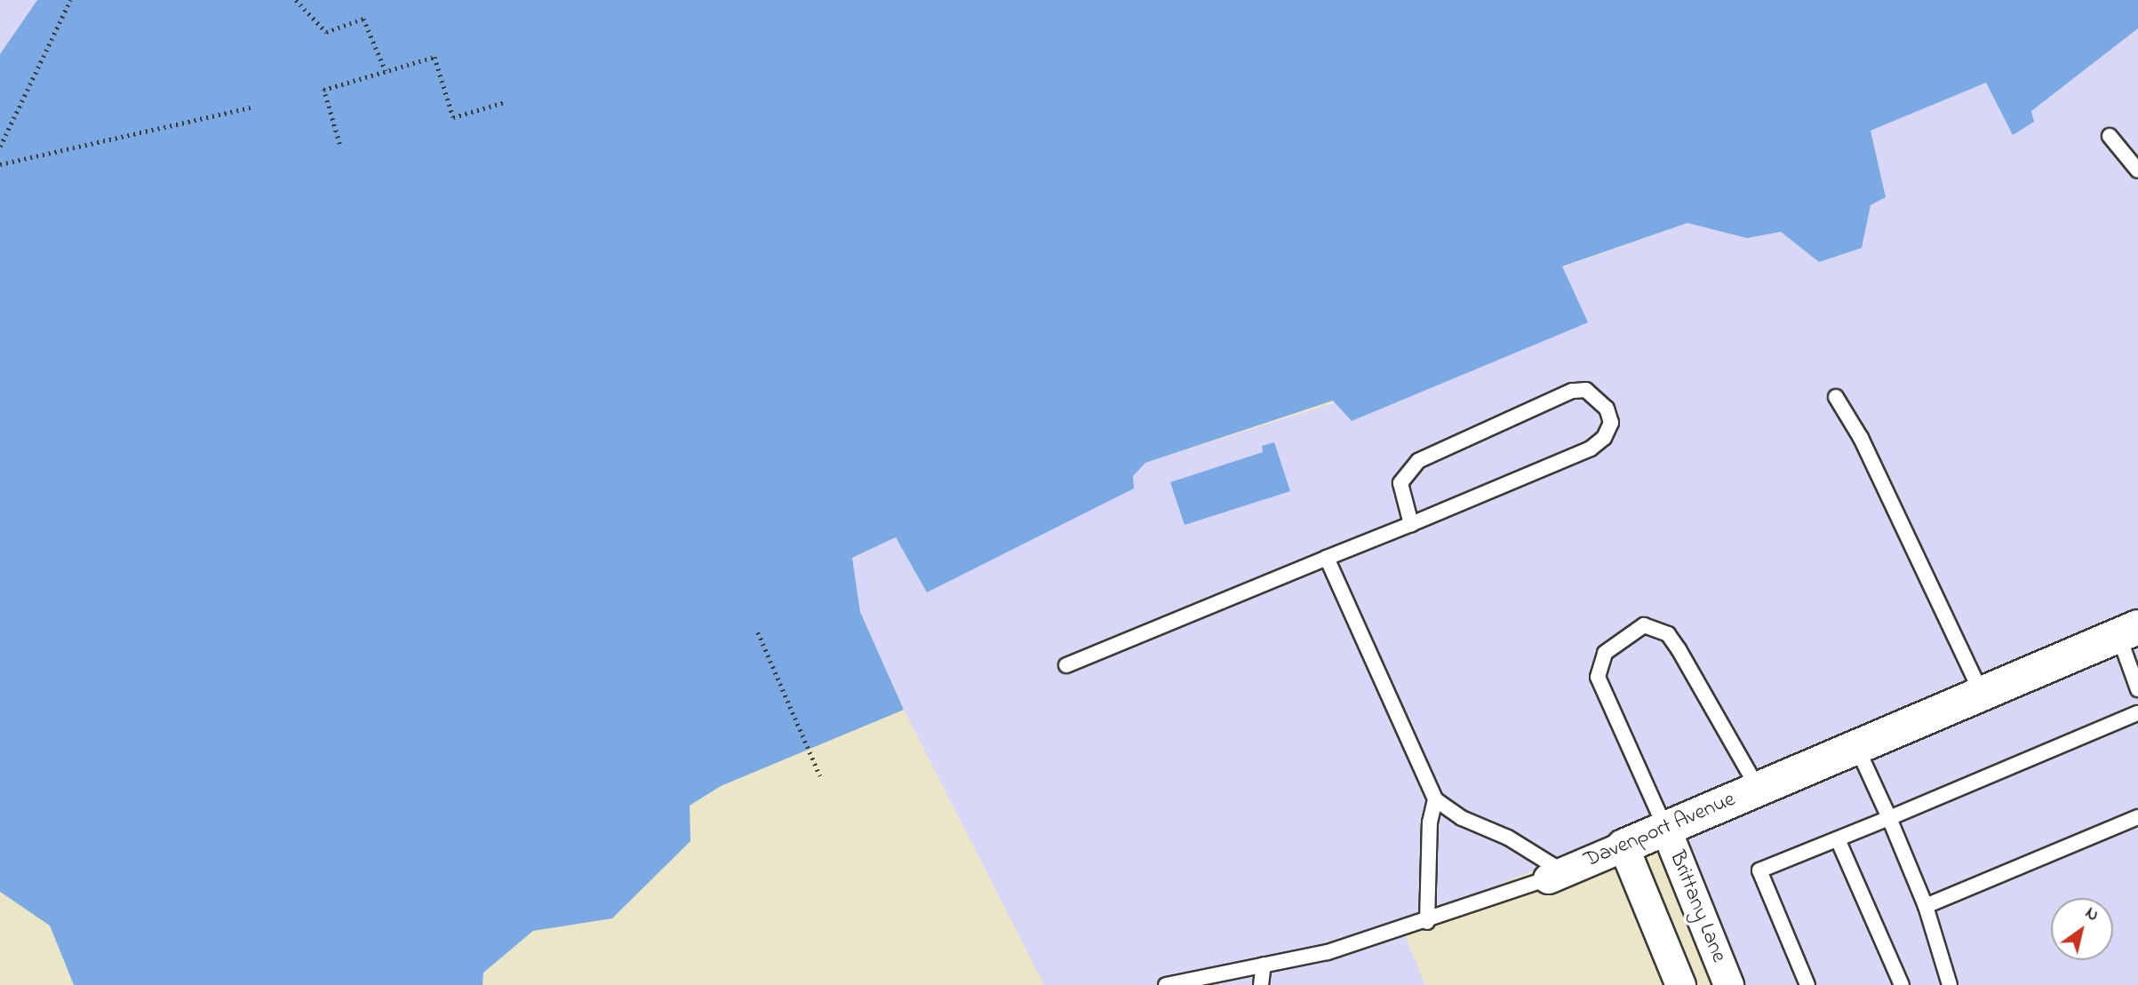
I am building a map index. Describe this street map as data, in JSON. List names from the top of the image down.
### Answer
{
  "streets": {
    "street": ["Davenport Avenue", "Brittany Lane"]
  },
  "crossings": [
    ["Davenport Avenue", "Brittany Lane"]
  ],
  "north": "top right"
}
